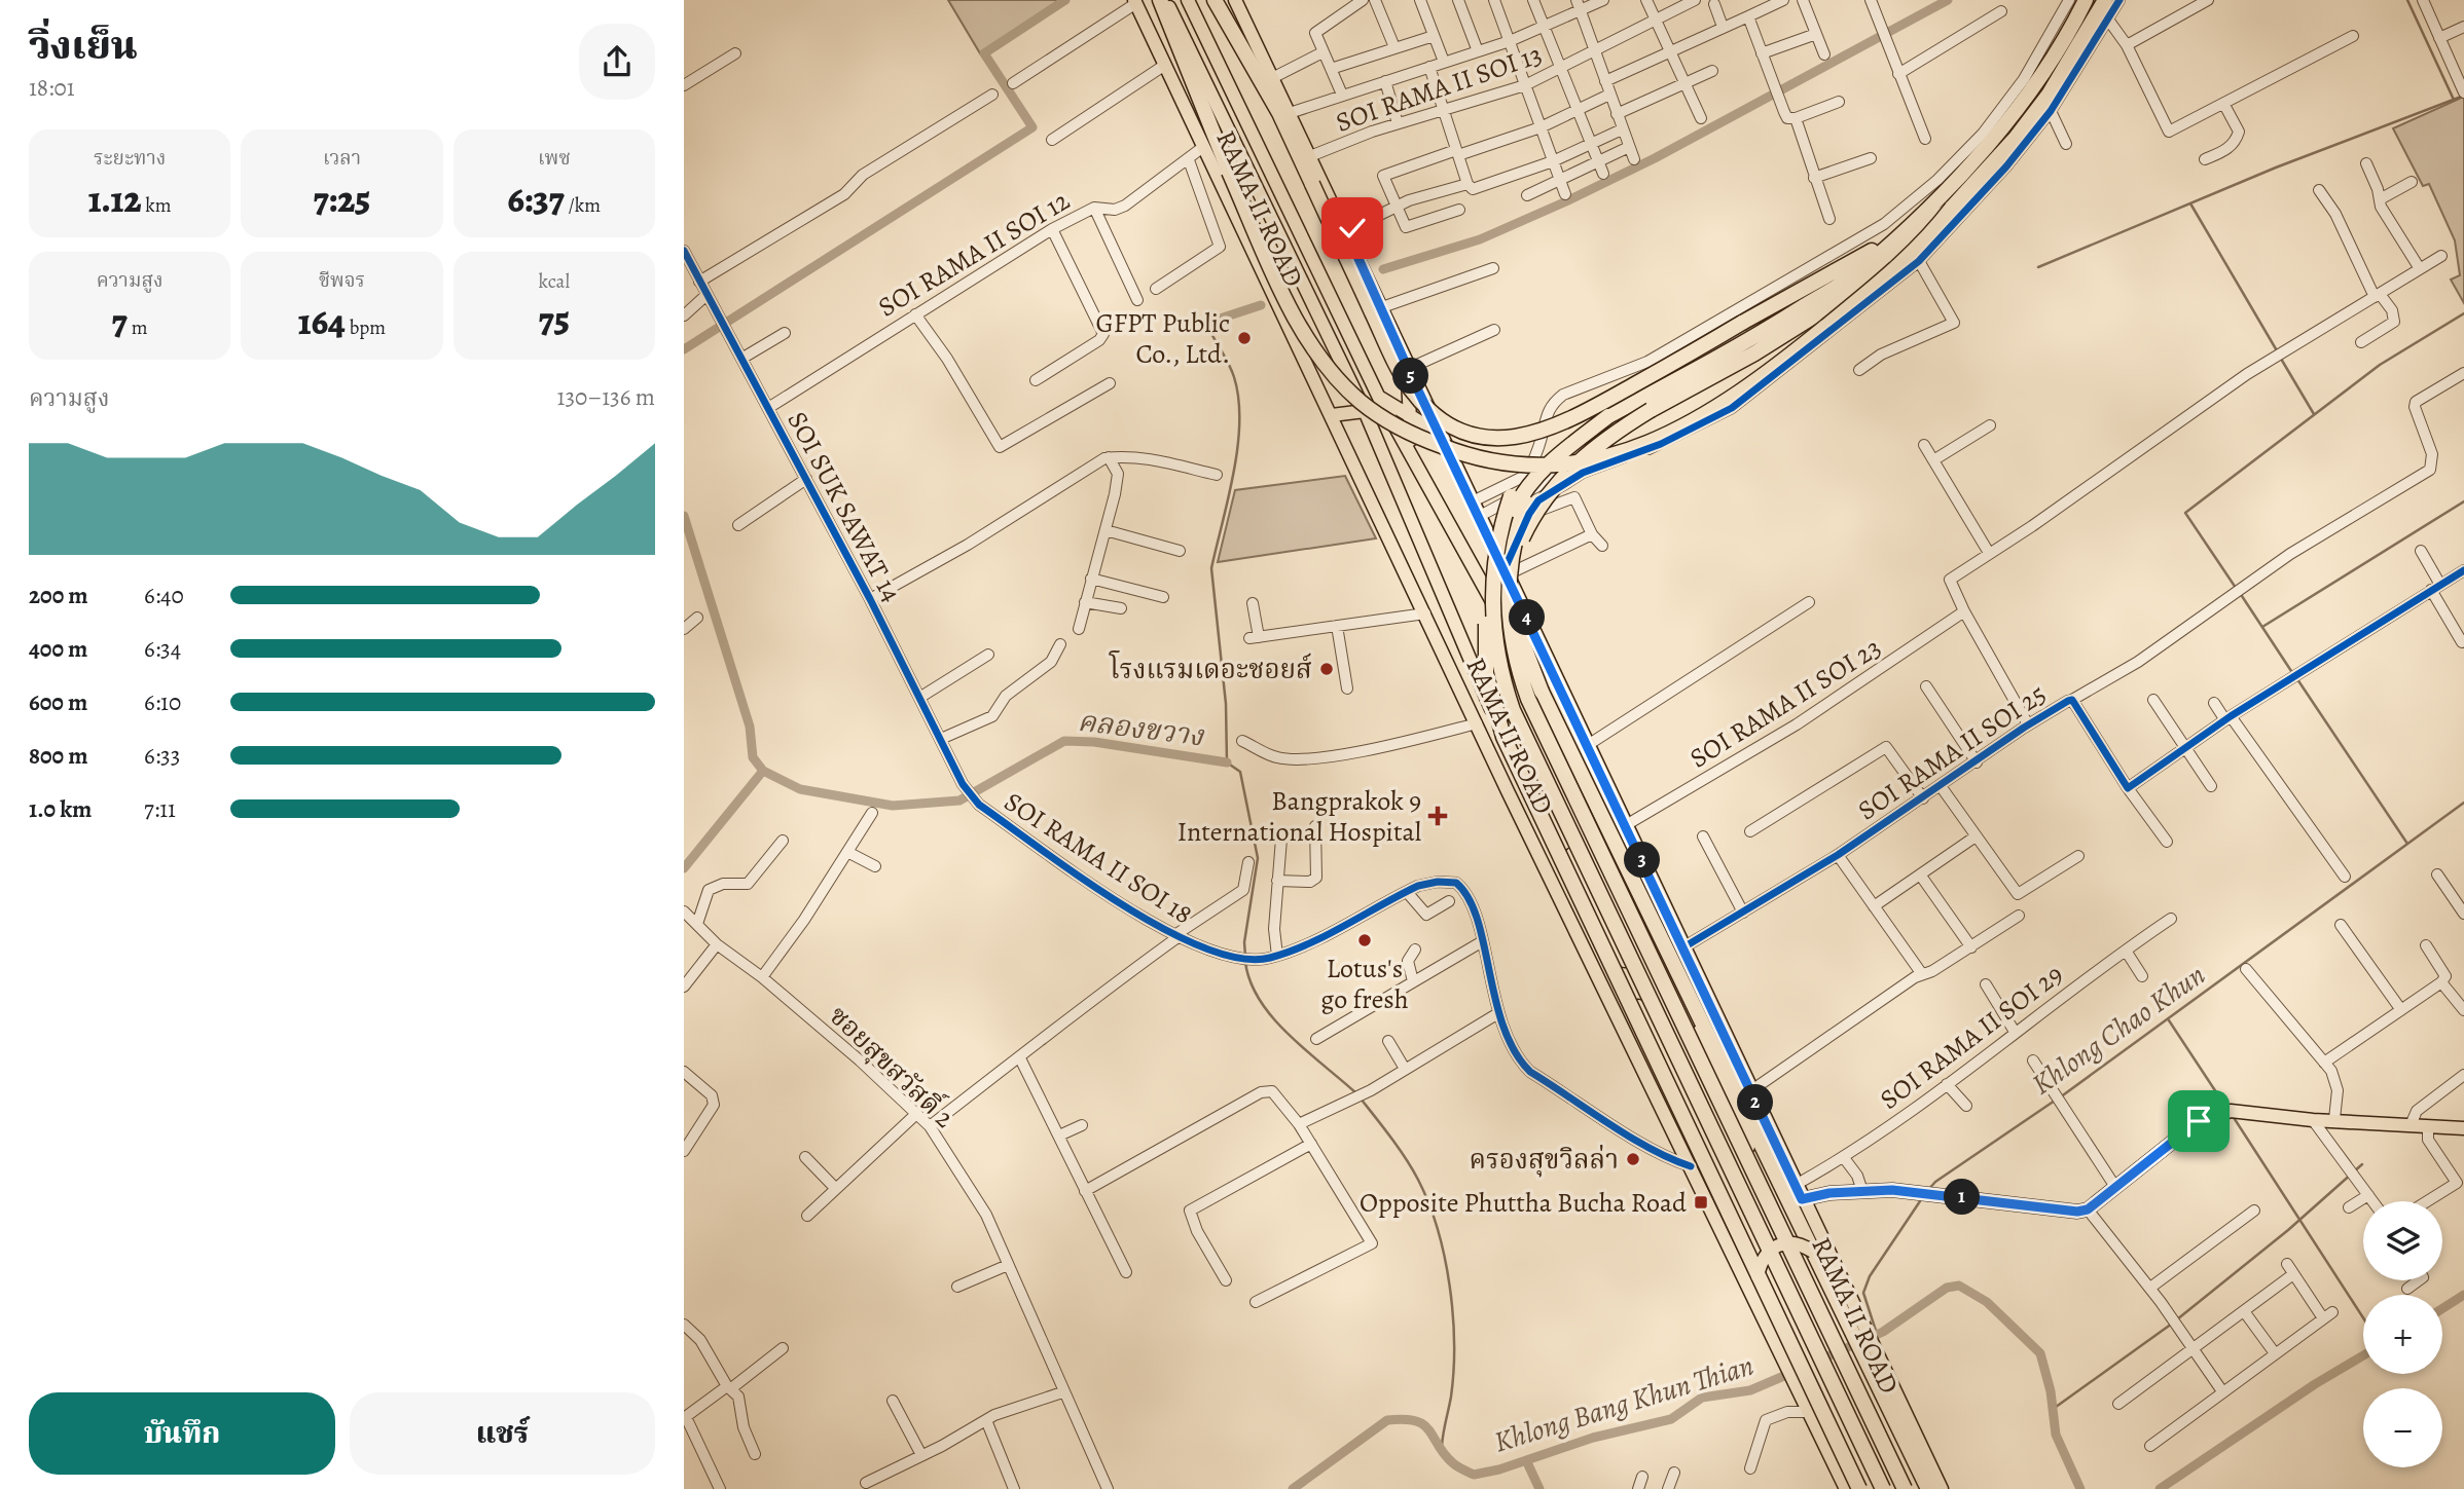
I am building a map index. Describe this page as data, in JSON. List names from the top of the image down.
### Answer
{
  "streets": {
    "highway": ["RAMA II ROAD"],
    "street": [
      "SOI RAMA II SOI 13",
      "SOI RAMA II SOI 12",
      "SOI SUK SAWAT 14",
      "SOI RAMA II SOI 23",
      "SOI RAMA II SOI 25",
      "SOI RAMA II SOI 18",
      "SOI RAMA II SOI 29",
      "ซอยสุขสวัสดิ์ 2"
    ]
  },
  "crossings": [
    ["SOI RAMA II SOI 13", "RAMA II ROAD"],
    ["RAMA II ROAD", "SOI RAMA II SOI 12"],
    ["RAMA II ROAD", "SOI RAMA II SOI 23"],
    ["RAMA II ROAD", "SOI RAMA II SOI 25"],
    ["RAMA II ROAD", "SOI RAMA II SOI 18"],
    ["RAMA II ROAD", "SOI RAMA II SOI 29"],
    ["SOI RAMA II SOI 12", "SOI SUK SAWAT 14"],
    ["SOI SUK SAWAT 14", "SOI RAMA II SOI 18"]
  ],
  "water": ["คลองขวาง", "Khlong Chao Khun", "Khlong Bang Khun Thian"],
  "places": {
    "other": [
      "GFPT Public Co., Ltd.",
      "โรงแรมเดอะชอยส์",
      "Lotus's go fresh",
      "ครองสุขวิลล่า"
    ],
    "health": ["Bangprakok 9 International Hospital"],
    "transit": ["Opposite Phuttha Bucha Road"]
  },
  "page": {
    "heading": ["วิ่งเย็น", "18:01"],
    "stats": [
      ["ระยะทาง", "1.12 km"],
      ["เวลา", "7:25"],
      ["เพซ", "6:37 /km"],
      ["ความสูง", "7 m"],
      ["ชีพจร", "164 bpm"],
      ["kcal", "75"]
    ],
    "pins": [
      "5",
      "4",
      "3",
      "2",
      "1"
    ],
    "chart": ["ความสูง", "130–136 m"],
    "list": [
      {
        "name": "200 m",
        "note": "6:40"
      },
      {
        "name": "400 m",
        "note": "6:34"
      },
      {
        "name": "600 m",
        "note": "6:10"
      },
      {
        "name": "800 m",
        "note": "6:33"
      },
      {
        "name": "1.0 km",
        "note": "7:11"
      }
    ],
    "map_buttons": ["+", "−"],
    "buttons": ["บันทึก", "แชร์"]
  }
}
